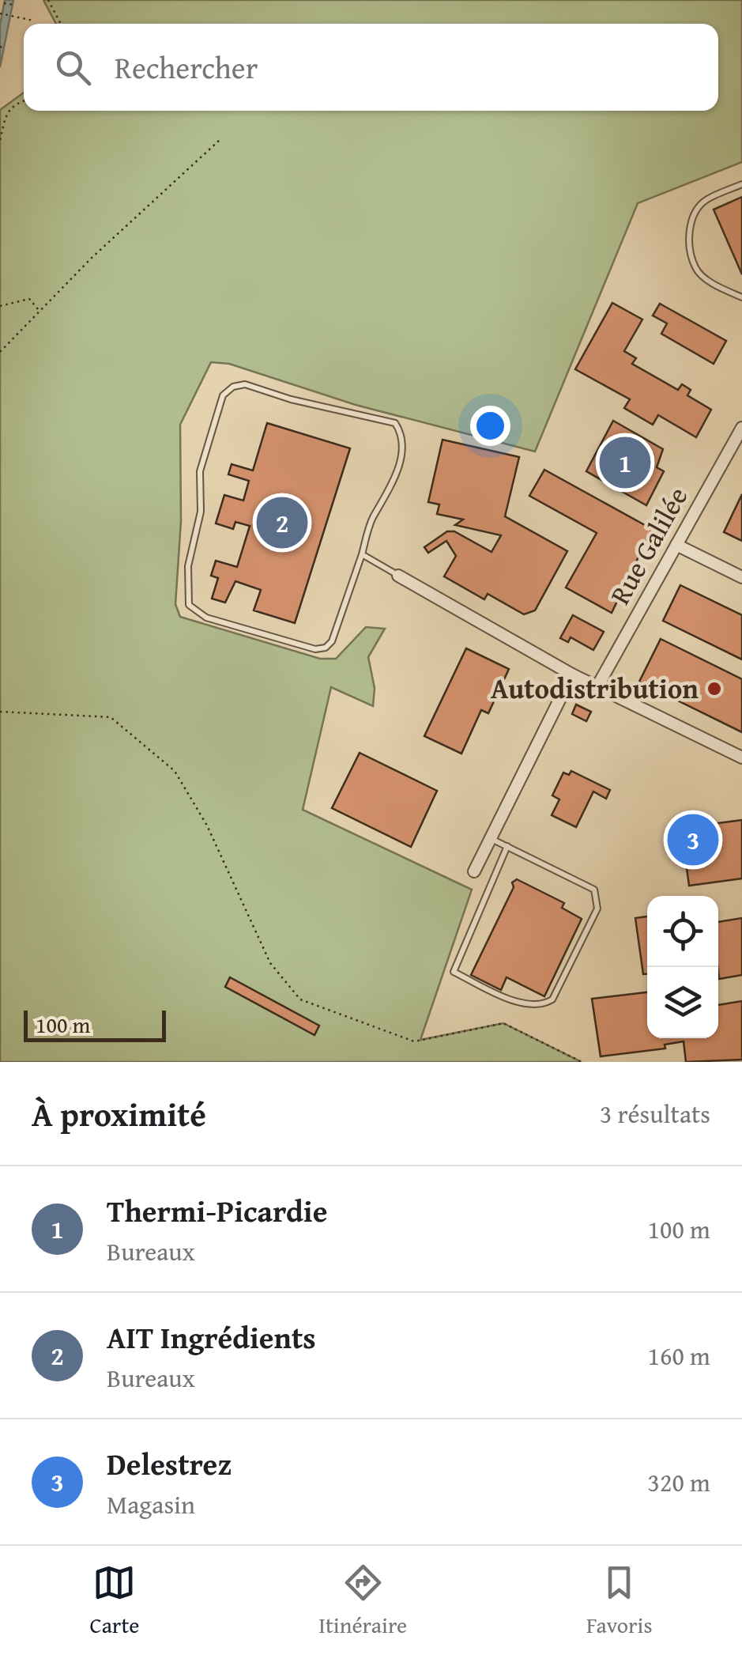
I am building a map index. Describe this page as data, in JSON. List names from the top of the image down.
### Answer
{
  "streets": {
    "street": ["Rue Galilée"]
  },
  "places": ["Autodistribution"],
  "scale_bar": "100 m",
  "page": {
    "search": "Rechercher",
    "pins": ["1", "2", "3"],
    "scale": "100 m",
    "heading": ["À proximité", "3 résultats"],
    "list": [
      {
        "mark": "1",
        "name": "Thermi-Picardie",
        "note": "Bureaux",
        "value": "100 m"
      },
      {
        "mark": "2",
        "name": "AIT Ingrédients",
        "note": "Bureaux",
        "value": "160 m"
      },
      {
        "mark": "3",
        "name": "Delestrez",
        "note": "Magasin",
        "value": "320 m"
      }
    ],
    "nav": ["Carte", "Itinéraire", "Favoris"]
  }
}
